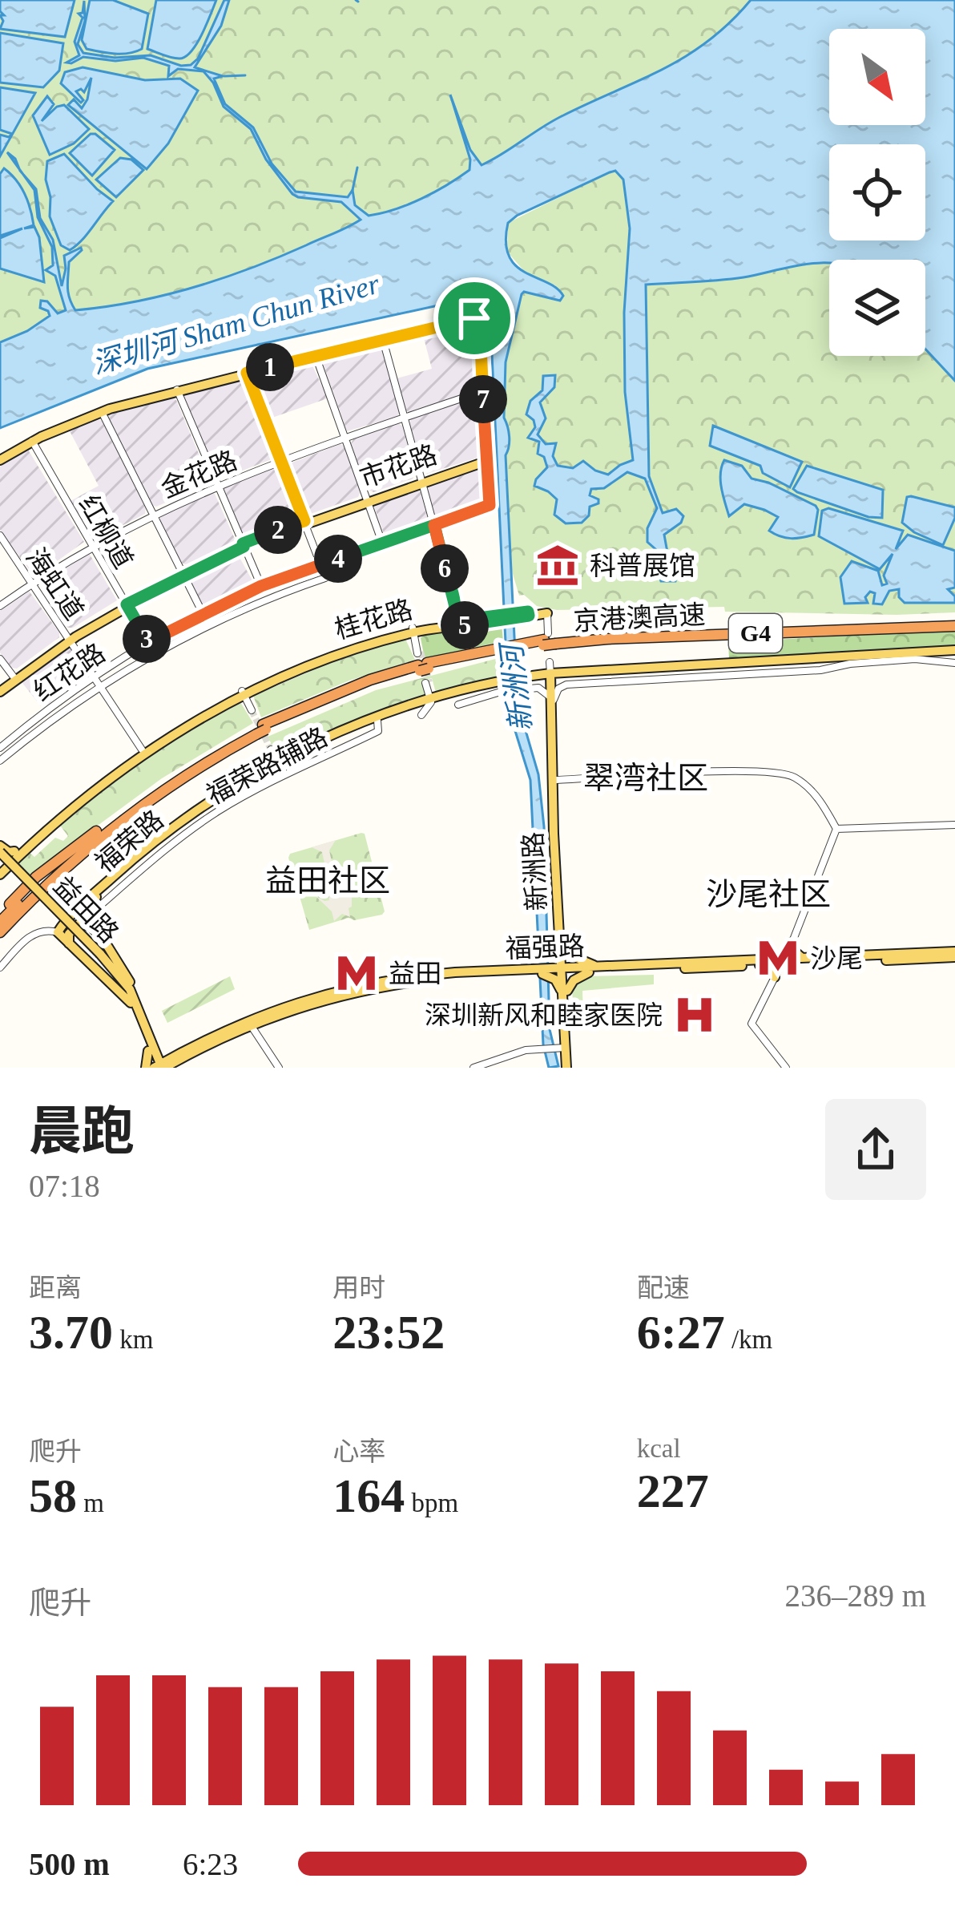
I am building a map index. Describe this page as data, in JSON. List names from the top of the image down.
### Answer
{
  "streets": {
    "highway": ["京港澳高速", "G4"],
    "main road": [
      "市花路",
      "桂花路",
      "福荣路",
      "新洲路",
      "益田路",
      "福强路"
    ],
    "street": [
      "金花路",
      "红柳道",
      "海虹道",
      "红花路",
      "福荣路辅路"
    ]
  },
  "crossings": [
    ["市花路", "红柳道"],
    ["市花路", "海虹道"],
    ["市花路", "红花路"],
    ["金花路", "红柳道"],
    ["金花路", "海虹道"],
    ["红柳道", "红花路"],
    ["海虹道", "桂花路"],
    ["海虹道", "红花路"],
    ["京港澳高速", "桂花路"],
    ["京港澳高速", "G4"],
    ["桂花路", "G4"],
    ["桂花路", "益田路"],
    ["福荣路辅路", "福荣路"],
    ["福荣路辅路", "益田路"],
    ["福荣路", "新洲路"],
    ["福荣路", "益田路"],
    ["新洲路", "福强路"],
    ["益田路", "福强路"]
  ],
  "districts": ["翠湾社区", "益田社区", "沙尾社区"],
  "water": ["深圳河 Sham Chun River", "新洲河"],
  "places": {
    "museum": ["科普展馆"],
    "metro station": ["沙尾", "益田"],
    "hospital": ["深圳新风和睦家医院"]
  },
  "north": "bottom right",
  "page": {
    "pins": [
      "1",
      "7",
      "2",
      "4",
      "6",
      "5",
      "3"
    ],
    "heading": ["晨跑", "07:18"],
    "stats": [
      ["距离", "3.70 km"],
      ["用时", "23:52"],
      ["配速", "6:27 /km"],
      ["爬升", "58 m"],
      ["心率", "164 bpm"],
      ["kcal", "227"]
    ],
    "chart": ["爬升", "236–289 m"],
    "list": [
      {
        "name": "500 m",
        "note": "6:23"
      }
    ]
  }
}
